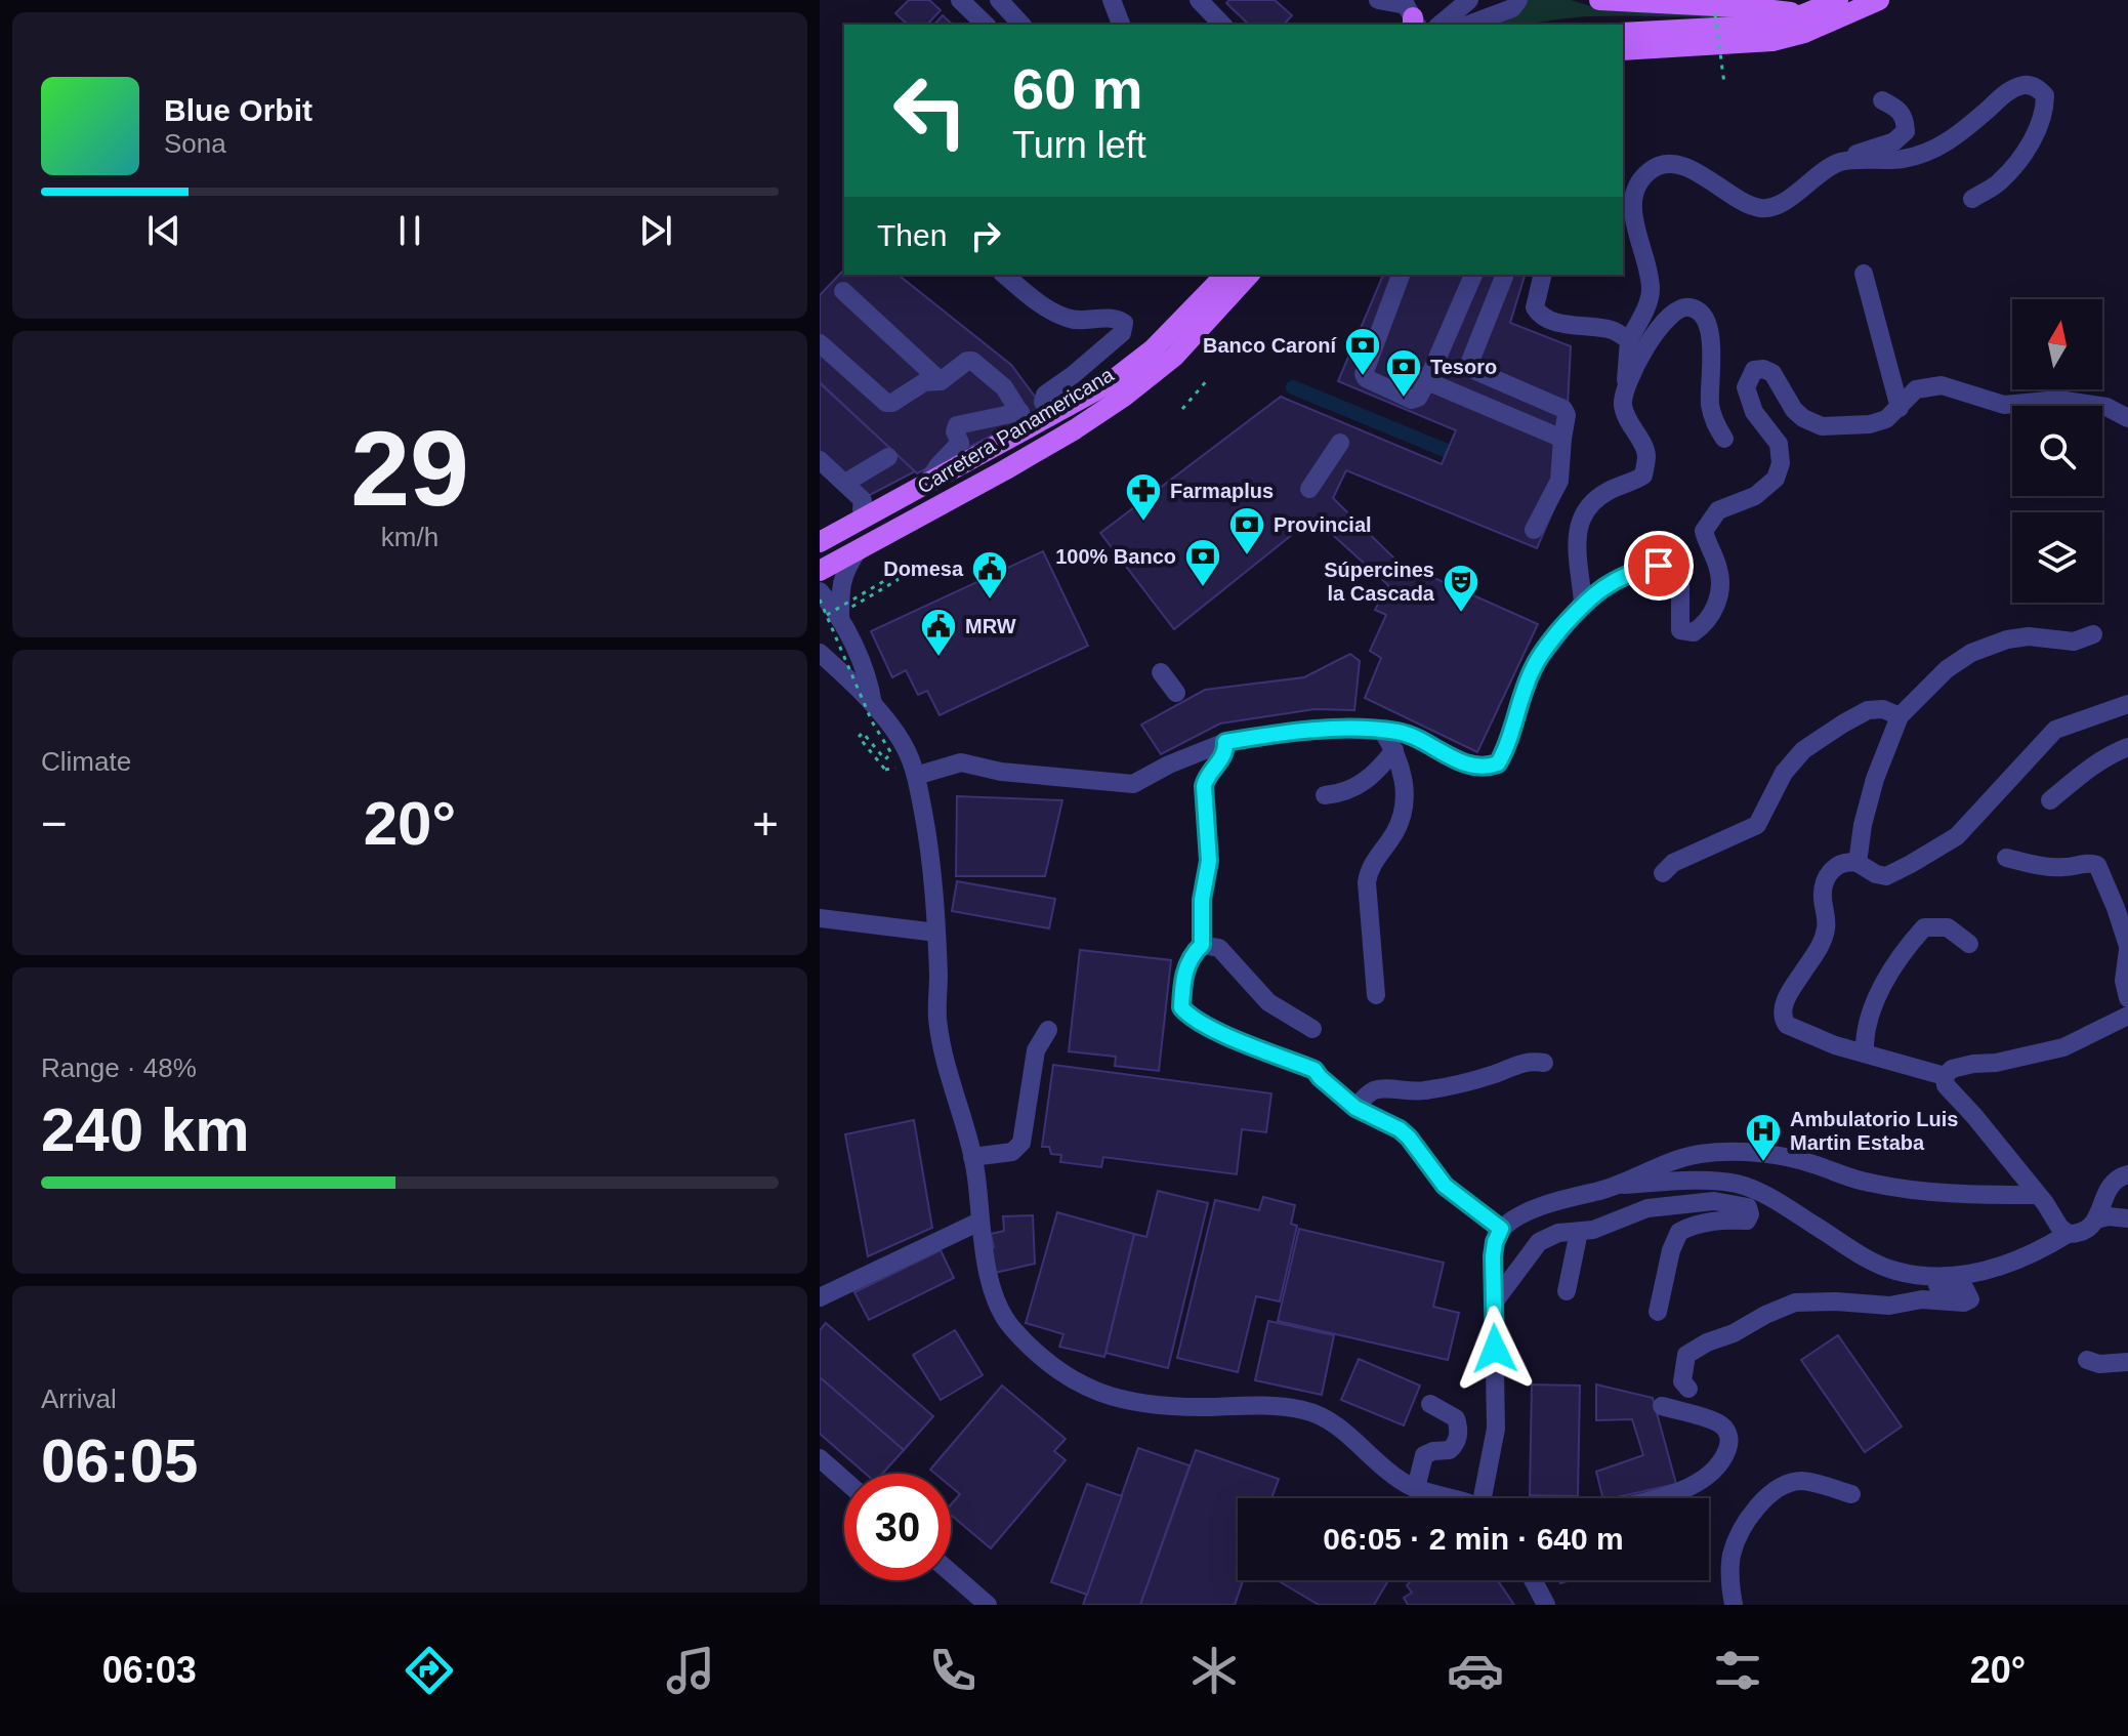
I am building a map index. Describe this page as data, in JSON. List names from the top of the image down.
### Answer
{
  "streets": {
    "main road": ["Carretera Panamericana"]
  },
  "places": {
    "bank": [
      "Banco Caroní",
      "Tesoro",
      "Provincial",
      "100% Banco"
    ],
    "pharmacy": ["Farmaplus"],
    "public building": ["Domesa", "MRW"],
    "theatre": ["Súpercines la Cascada"],
    "hospital": ["Ambulatorio Luis Martin Estaba"]
  },
  "north": "top",
  "page": {
    "turn": ["60 m", "Turn left"],
    "song": ["Blue Orbit", "Sona"],
    "then": "Then",
    "tile": [
      ["29", "km/h"],
      "Climate",
      ["Range · 48%", "240 km"],
      ["Arrival", "06:05"]
    ],
    "heat": ["−", "20°", "+"],
    "limit": "30",
    "trip": "06:05 · 2 min · 640 m",
    "tabs": ["06:03", "20°"]
  }
}
